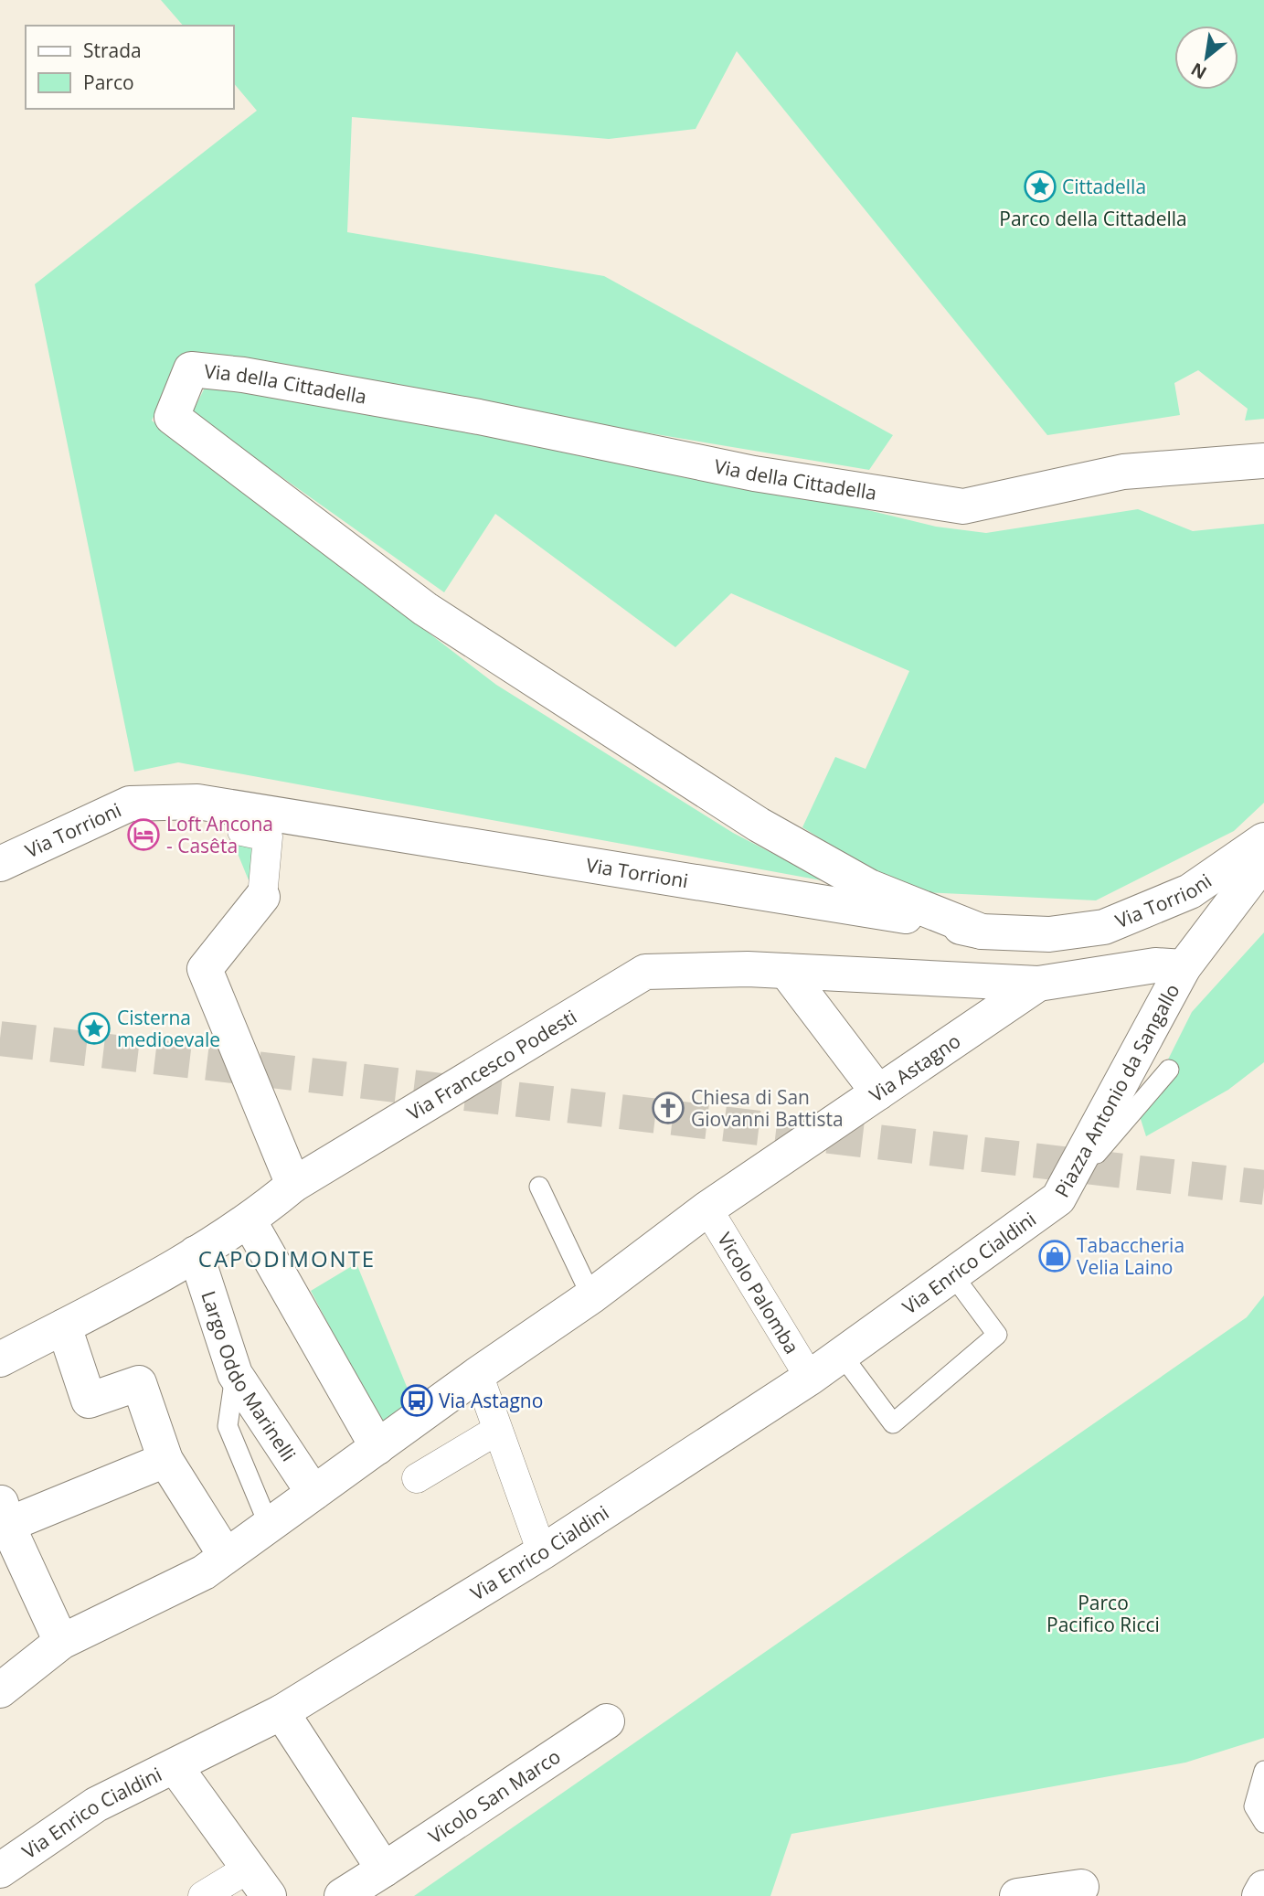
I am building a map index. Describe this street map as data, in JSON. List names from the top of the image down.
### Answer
{
  "streets": {
    "street": [
      "Via della Cittadella",
      "Via Torrioni",
      "Via Francesco Podesti",
      "Via Astagno",
      "Piazza Antonio da Sangallo",
      "Via Enrico Cialdini",
      "Vicolo Palomba",
      "Largo Oddo Marinelli",
      "Vicolo San Marco"
    ]
  },
  "crossings": [
    ["Via della Cittadella", "Via Torrioni"],
    ["Via Torrioni", "Piazza Antonio da Sangallo"],
    ["Via Francesco Podesti", "Via Astagno"],
    ["Via Francesco Podesti", "Piazza Antonio da Sangallo"],
    ["Via Francesco Podesti", "Largo Oddo Marinelli"],
    ["Via Astagno", "Piazza Antonio da Sangallo"],
    ["Via Astagno", "Vicolo Palomba"],
    ["Via Astagno", "Largo Oddo Marinelli"],
    ["Piazza Antonio da Sangallo", "Via Enrico Cialdini"],
    ["Via Enrico Cialdini", "Vicolo Palomba"]
  ],
  "districts": ["CAPODIMONTE"],
  "parks": ["Parco della Cittadella", "Parco Pacifico Ricci"],
  "places": {
    "place": ["Cittadella", "Cisterna medioevale"],
    "hotel": ["Loft Ancona - Casêta"],
    "church": ["Chiesa di San Giovanni Battista"],
    "shop": ["Tabaccheria Velia Laino"],
    "bus stop": ["Via Astagno"]
  },
  "legend": ["Strada", "Parco"],
  "north": "bottom left"
}
